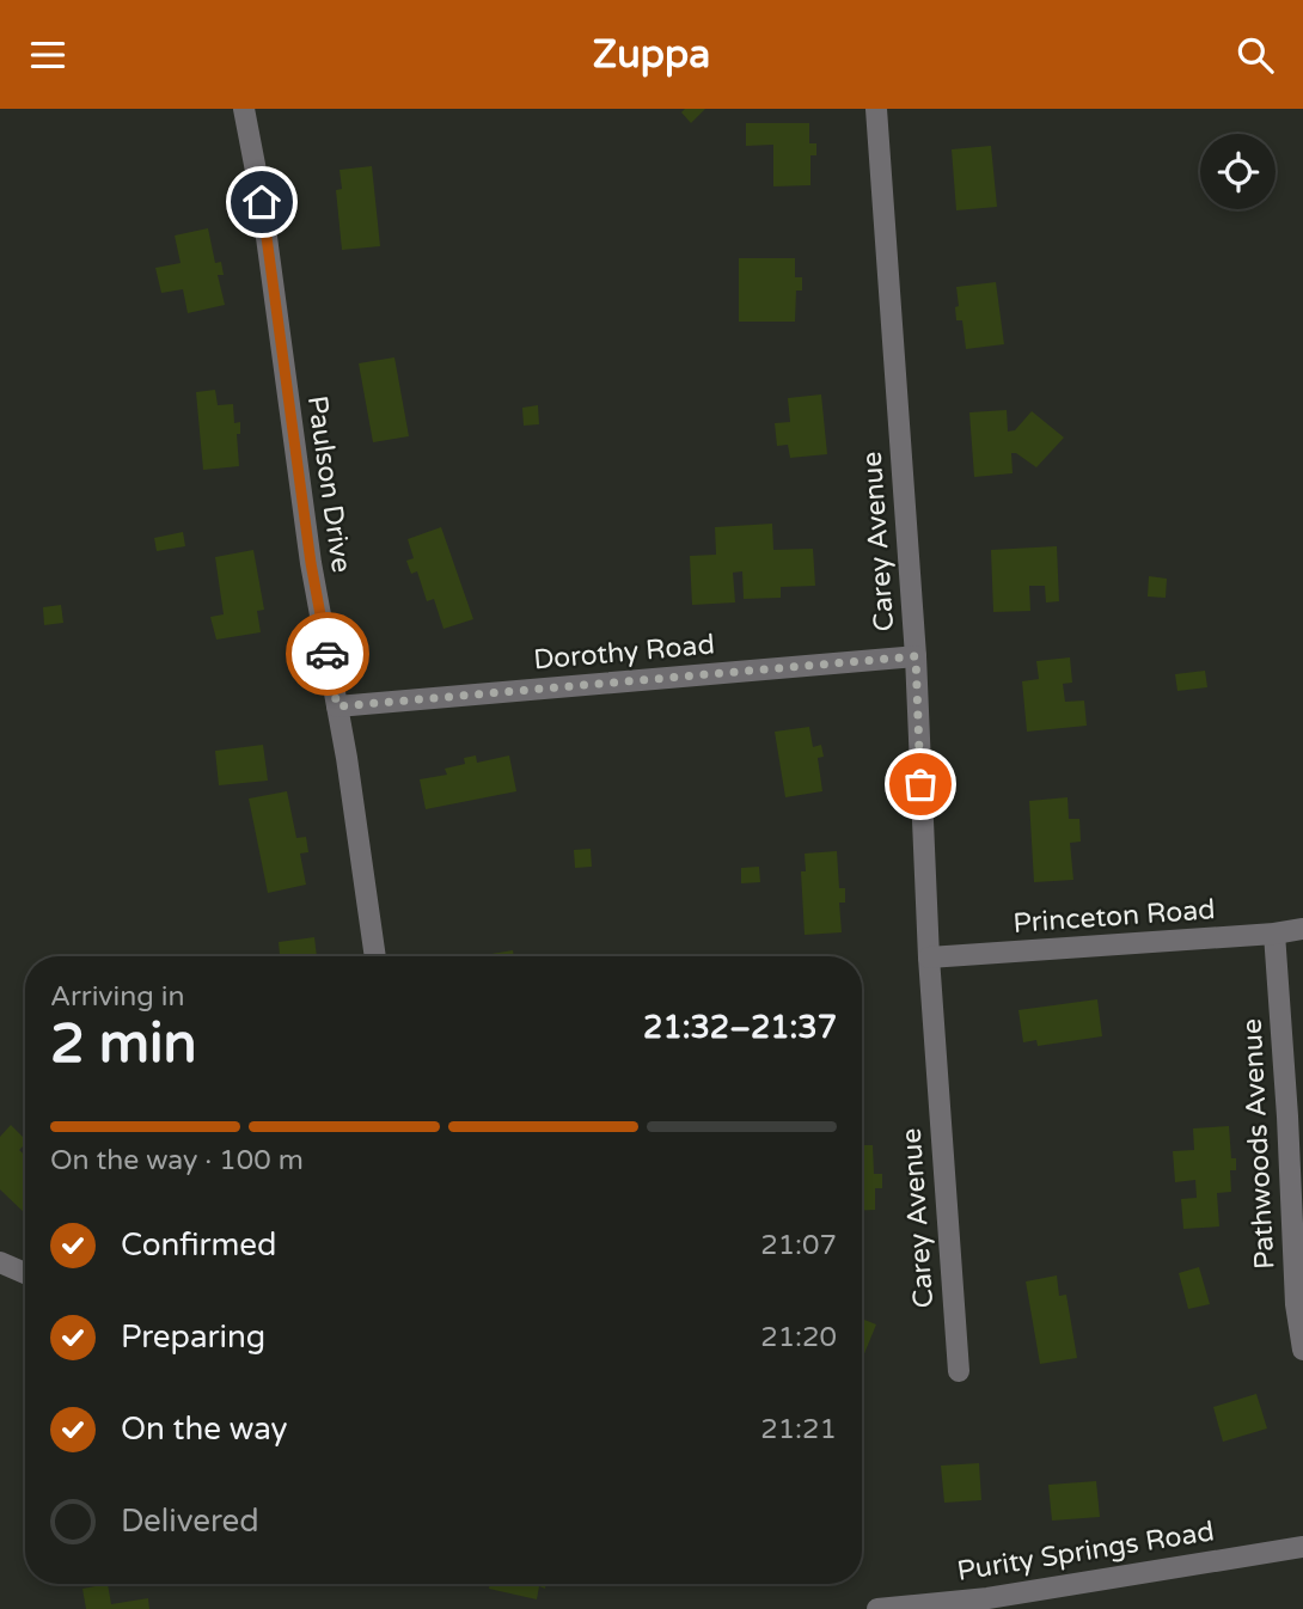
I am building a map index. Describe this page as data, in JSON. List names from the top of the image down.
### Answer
{
  "streets": {
    "street": [
      "Paulson Drive",
      "Carey Avenue",
      "Dorothy Road",
      "Princeton Road",
      "Pathwoods Avenue",
      "Purity Springs Road"
    ]
  },
  "crossings": [
    ["Paulson Drive", "Dorothy Road"],
    ["Carey Avenue", "Dorothy Road"],
    ["Carey Avenue", "Princeton Road"],
    ["Princeton Road", "Pathwoods Avenue"]
  ],
  "page": {
    "header": "Zuppa",
    "heading": ["2 min", "Arriving in", "21:32–21:37"],
    "bar": "On the way · 100 m",
    "list": [
      ["Confirmed", "21:07"],
      ["Preparing", "21:20"],
      ["On the way", "21:21"],
      "Delivered"
    ]
  }
}
